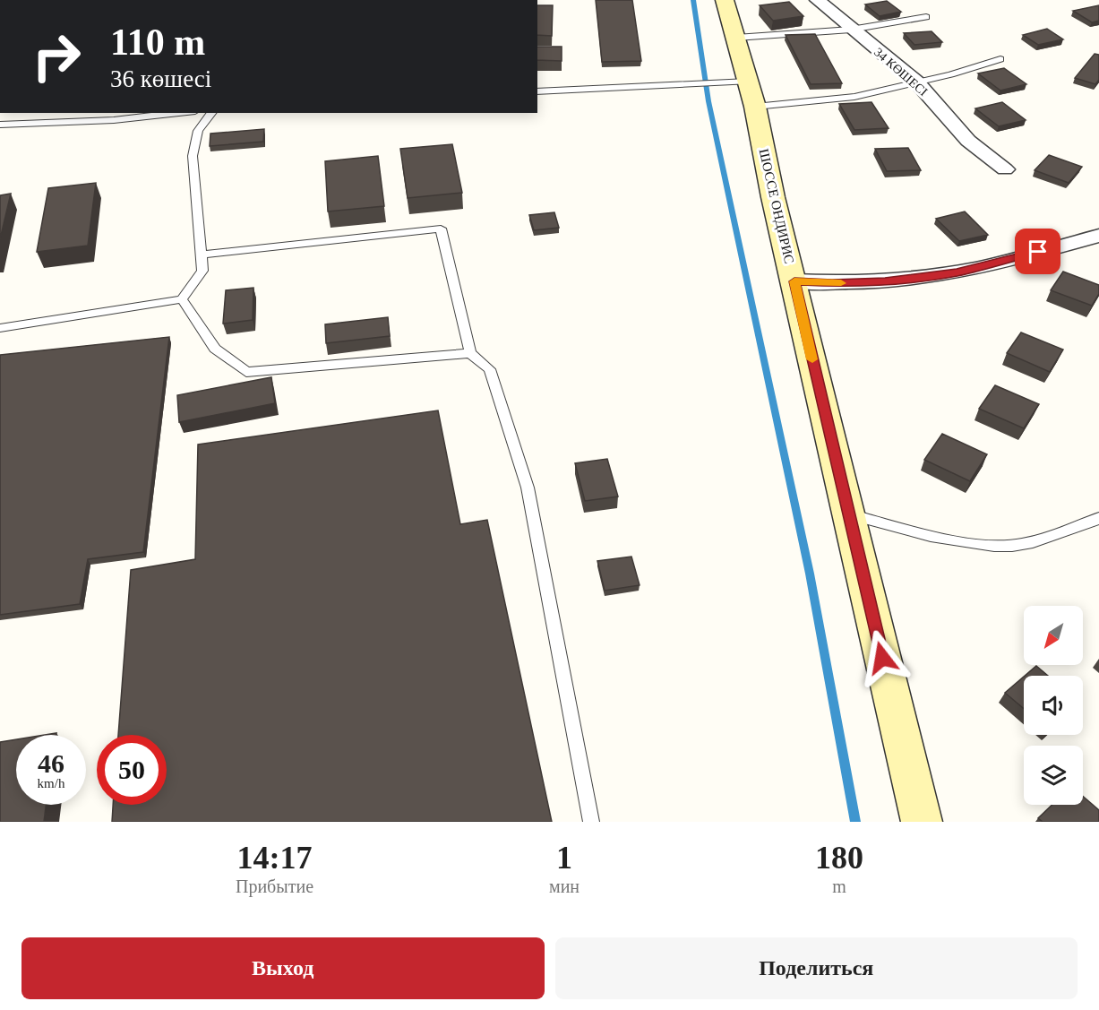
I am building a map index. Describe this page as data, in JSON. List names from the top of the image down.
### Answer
{
  "streets": {
    "main road": ["ШОССЕ ОНДИРИС"],
    "street": ["34 КӨШЕСІ"]
  },
  "north": "bottom left",
  "page": {
    "turn": ["110 m", "36 көшесі"],
    "speed": "46 km/h",
    "limit": "50",
    "eta": [
      "14:17",
      "Прибытие",
      "1",
      "мин",
      "180",
      "m"
    ],
    "buttons": ["Выход", "Поделиться"]
  }
}
